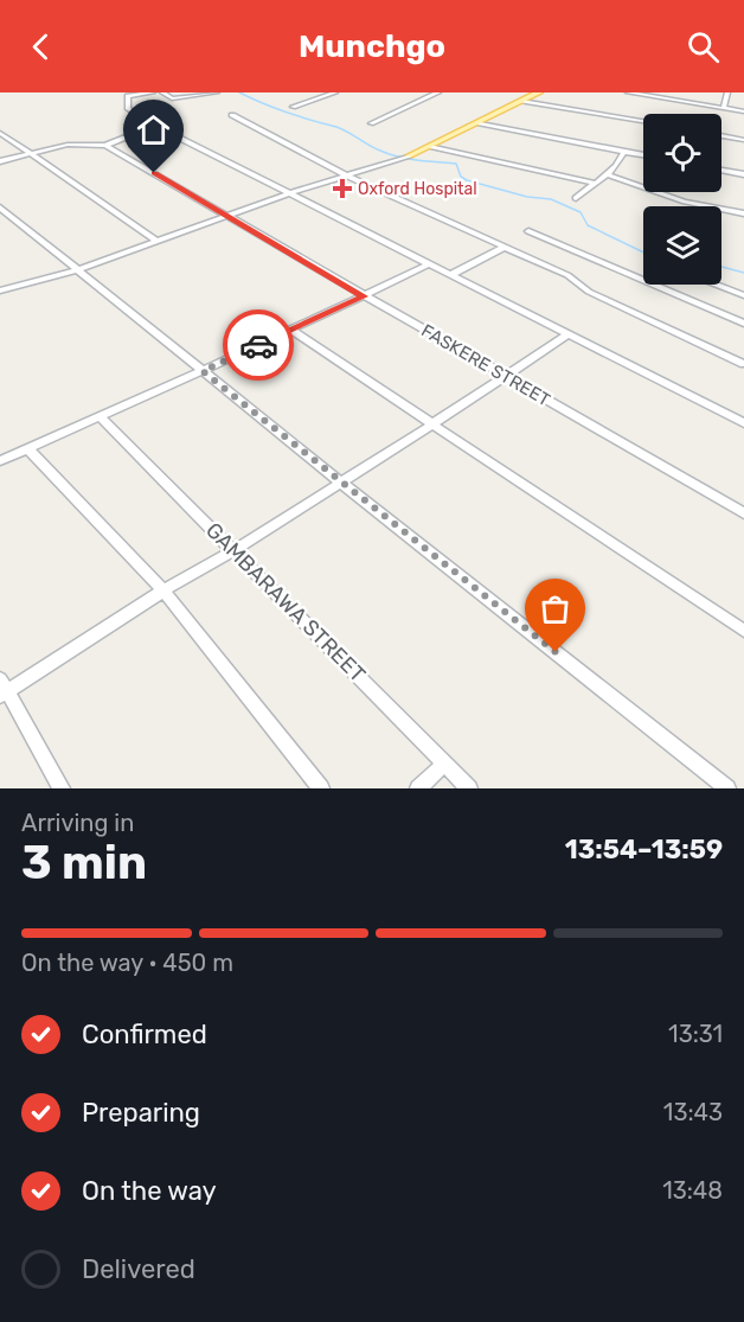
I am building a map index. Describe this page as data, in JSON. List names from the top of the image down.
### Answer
{
  "streets": {
    "street": ["FASKERE STREET", "GAMBARAWA STREET"]
  },
  "places": {
    "health": ["Oxford Hospital"]
  },
  "page": {
    "header": "Munchgo",
    "heading": ["3 min", "Arriving in", "13:54–13:59"],
    "bar": "On the way · 450 m",
    "list": [
      ["Confirmed", "13:31"],
      ["Preparing", "13:43"],
      ["On the way", "13:48"],
      "Delivered"
    ]
  }
}
